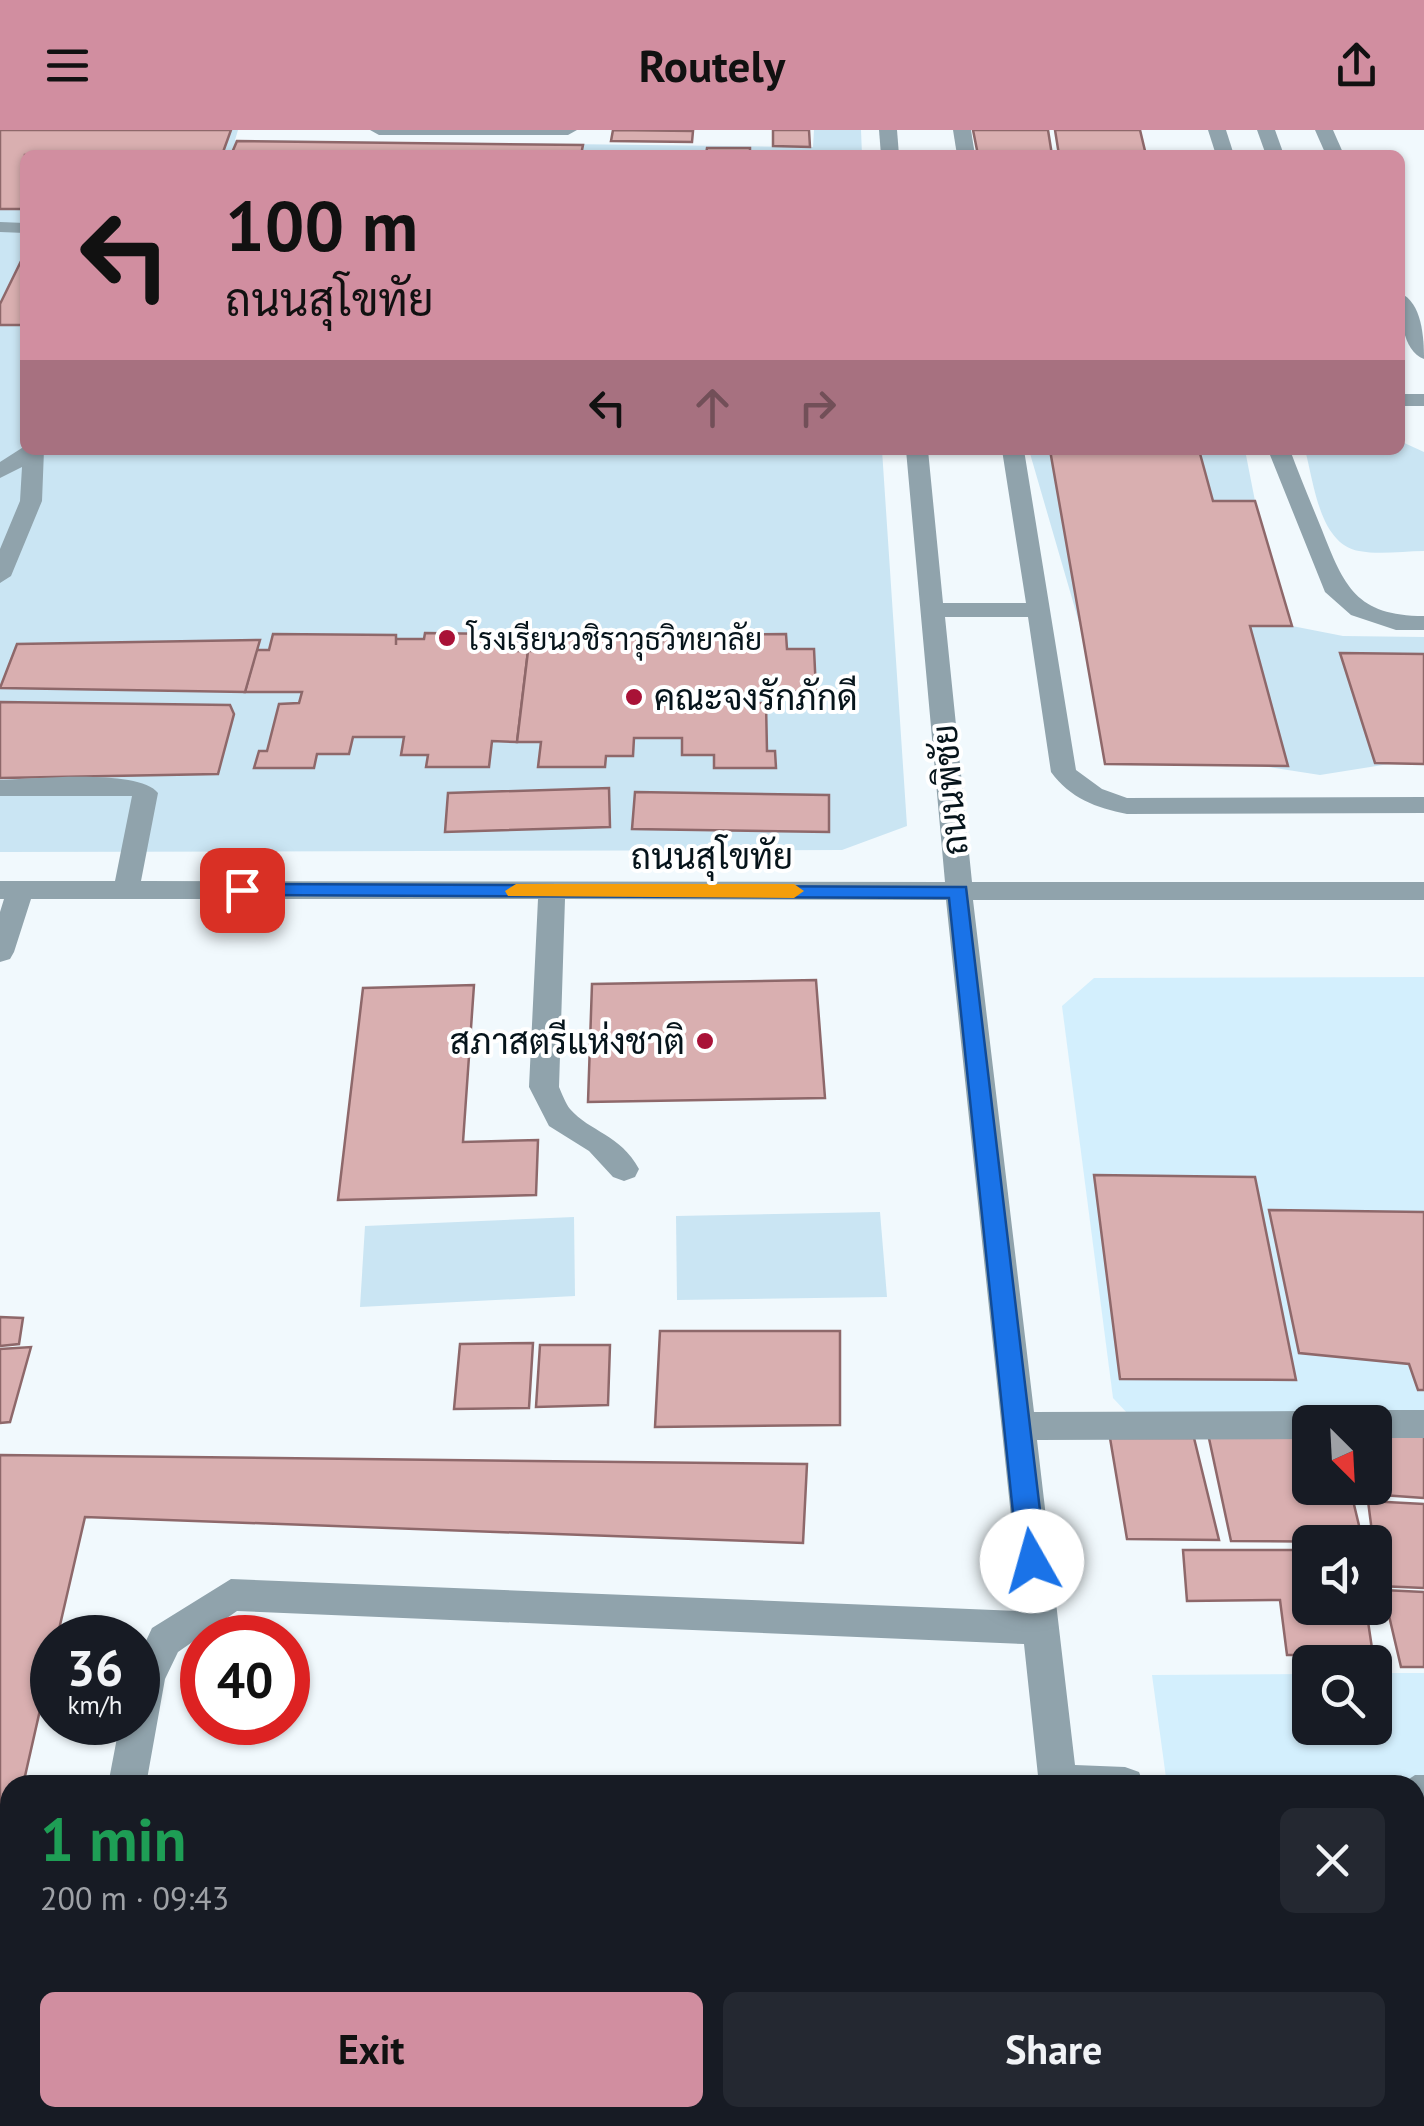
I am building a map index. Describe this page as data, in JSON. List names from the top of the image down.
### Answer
{
  "streets": {
    "street": ["ถนนพิชัย", "ถนนสุโขทัย"]
  },
  "crossings": [
    ["ถนนพิชัย", "ถนนสุโขทัย"]
  ],
  "places": ["โรงเรียนวชิราวุธวิทยาลัย", "คณะจงรักภักดี", "สภาสตรีแห่งชาติ"],
  "north": "bottom right",
  "page": {
    "header": "Routely",
    "turn": ["100 m", "ถนนสุโขทัย"],
    "speed": "36 km/h",
    "limit": "40",
    "heading": ["1 min", "200 m · 09:43"],
    "buttons": ["Exit", "Share"]
  }
}
